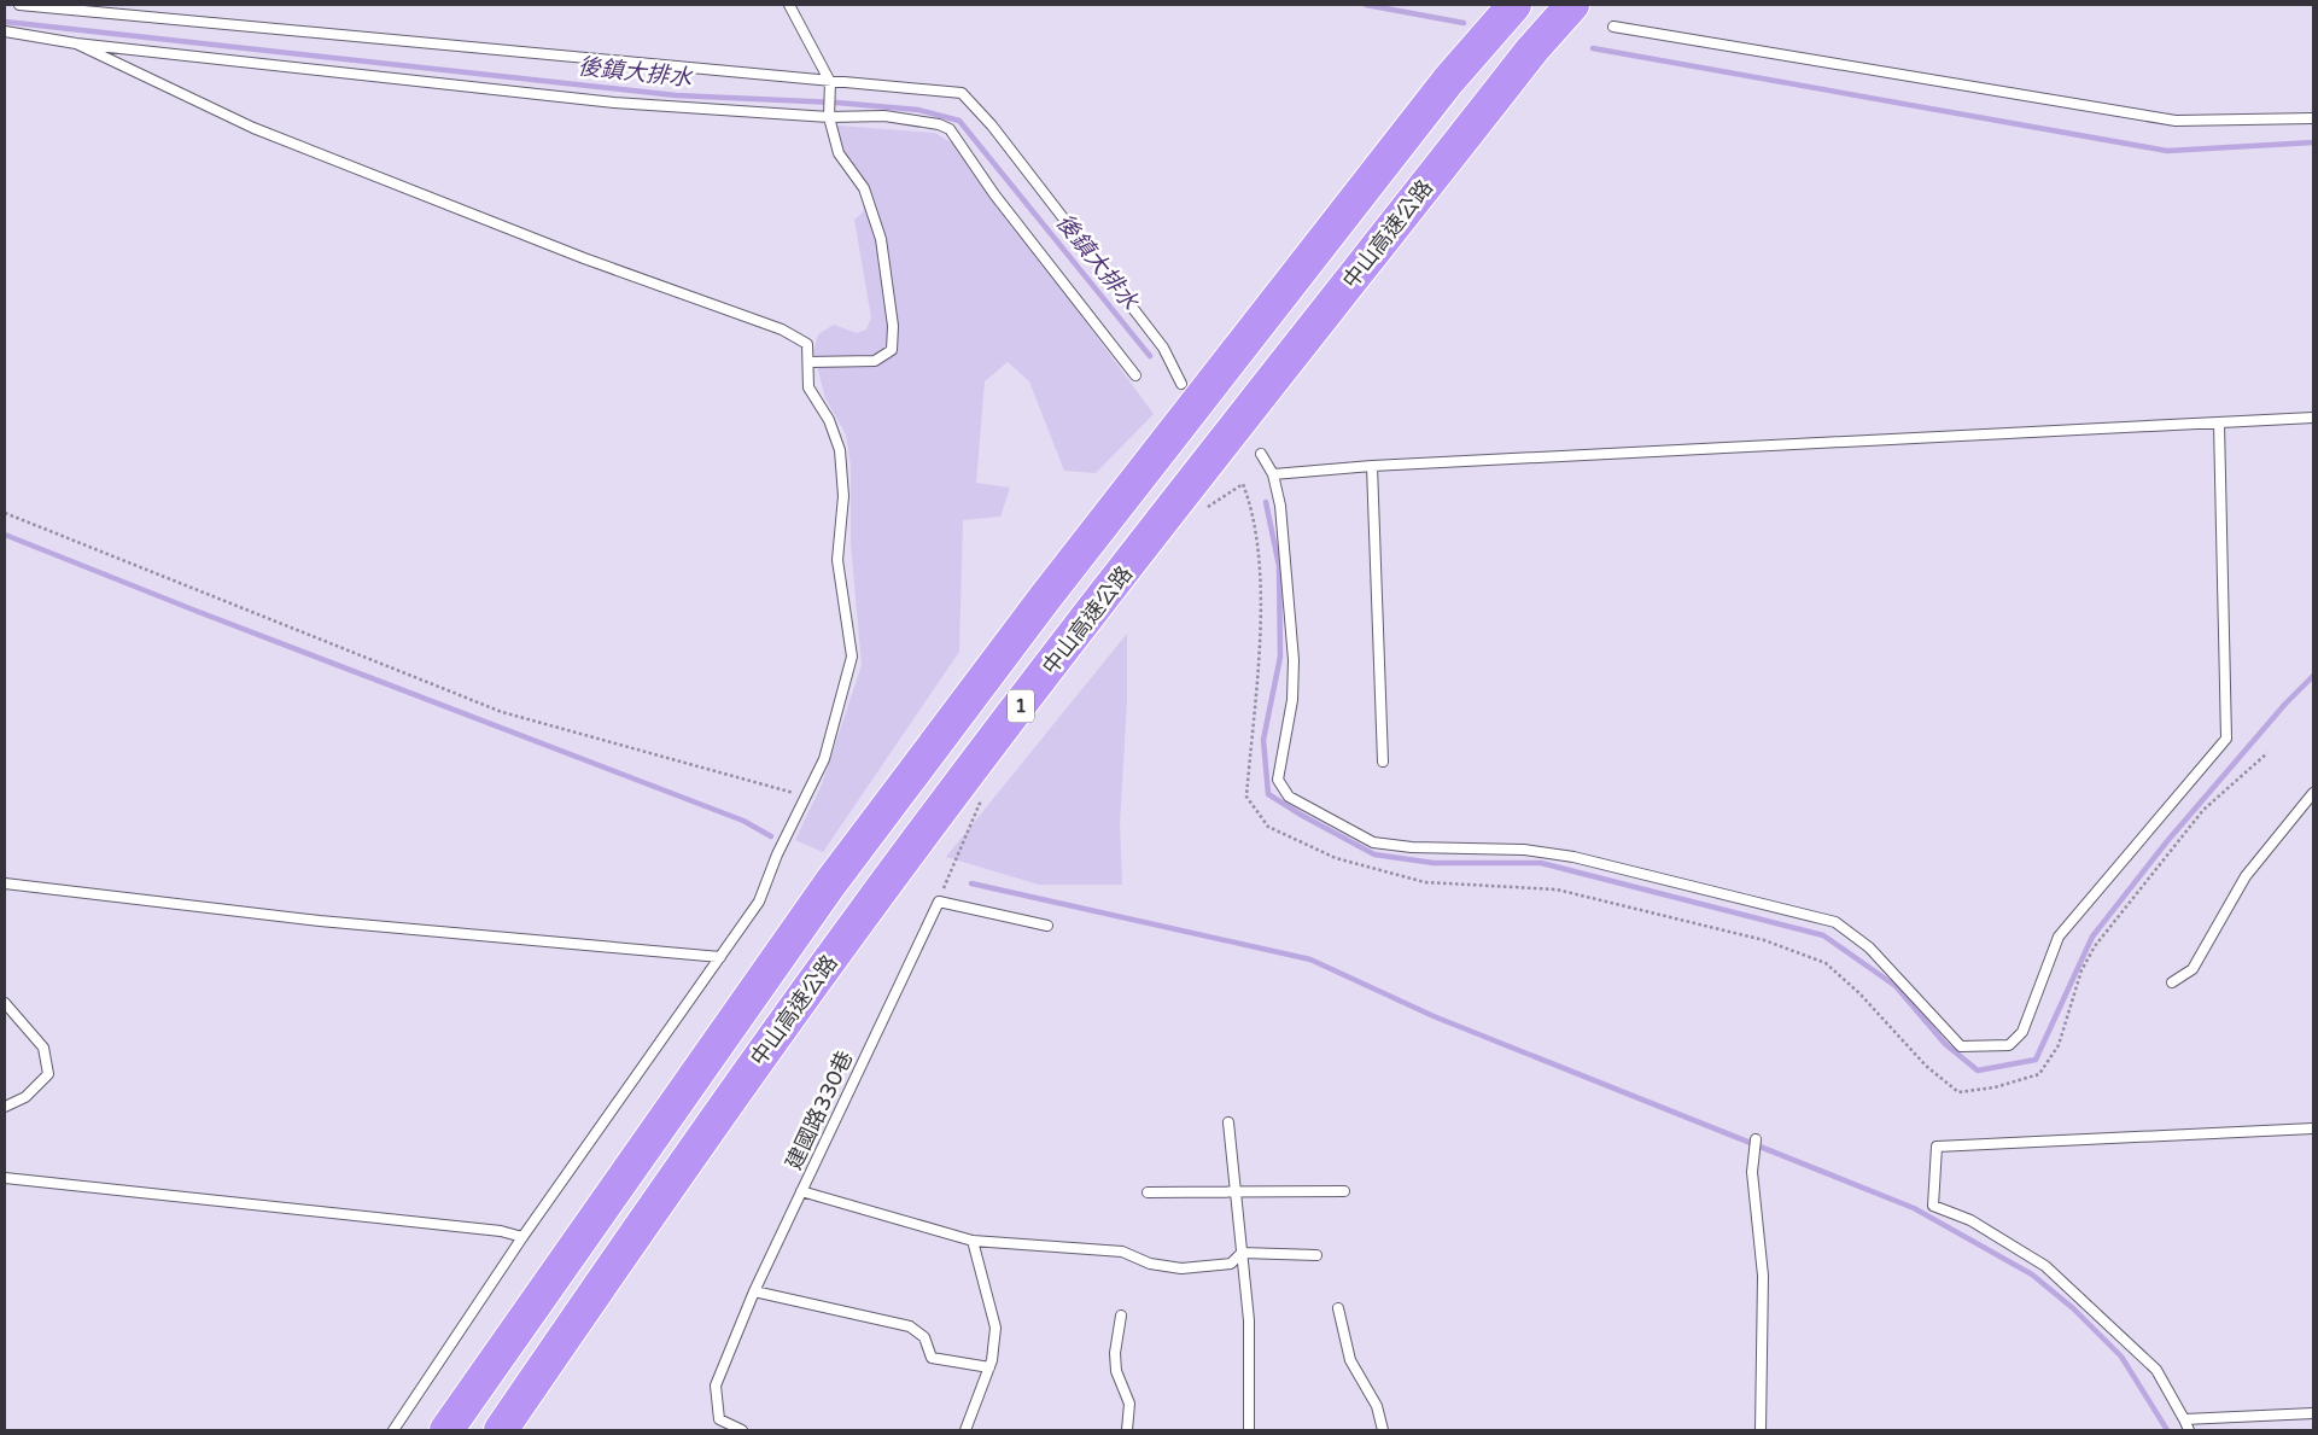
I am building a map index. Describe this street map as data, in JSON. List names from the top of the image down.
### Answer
{
  "streets": {
    "highway": ["中山高速公路", "1"],
    "lane": ["建國路330巷"]
  },
  "water": ["後鎮大排水"]
}
